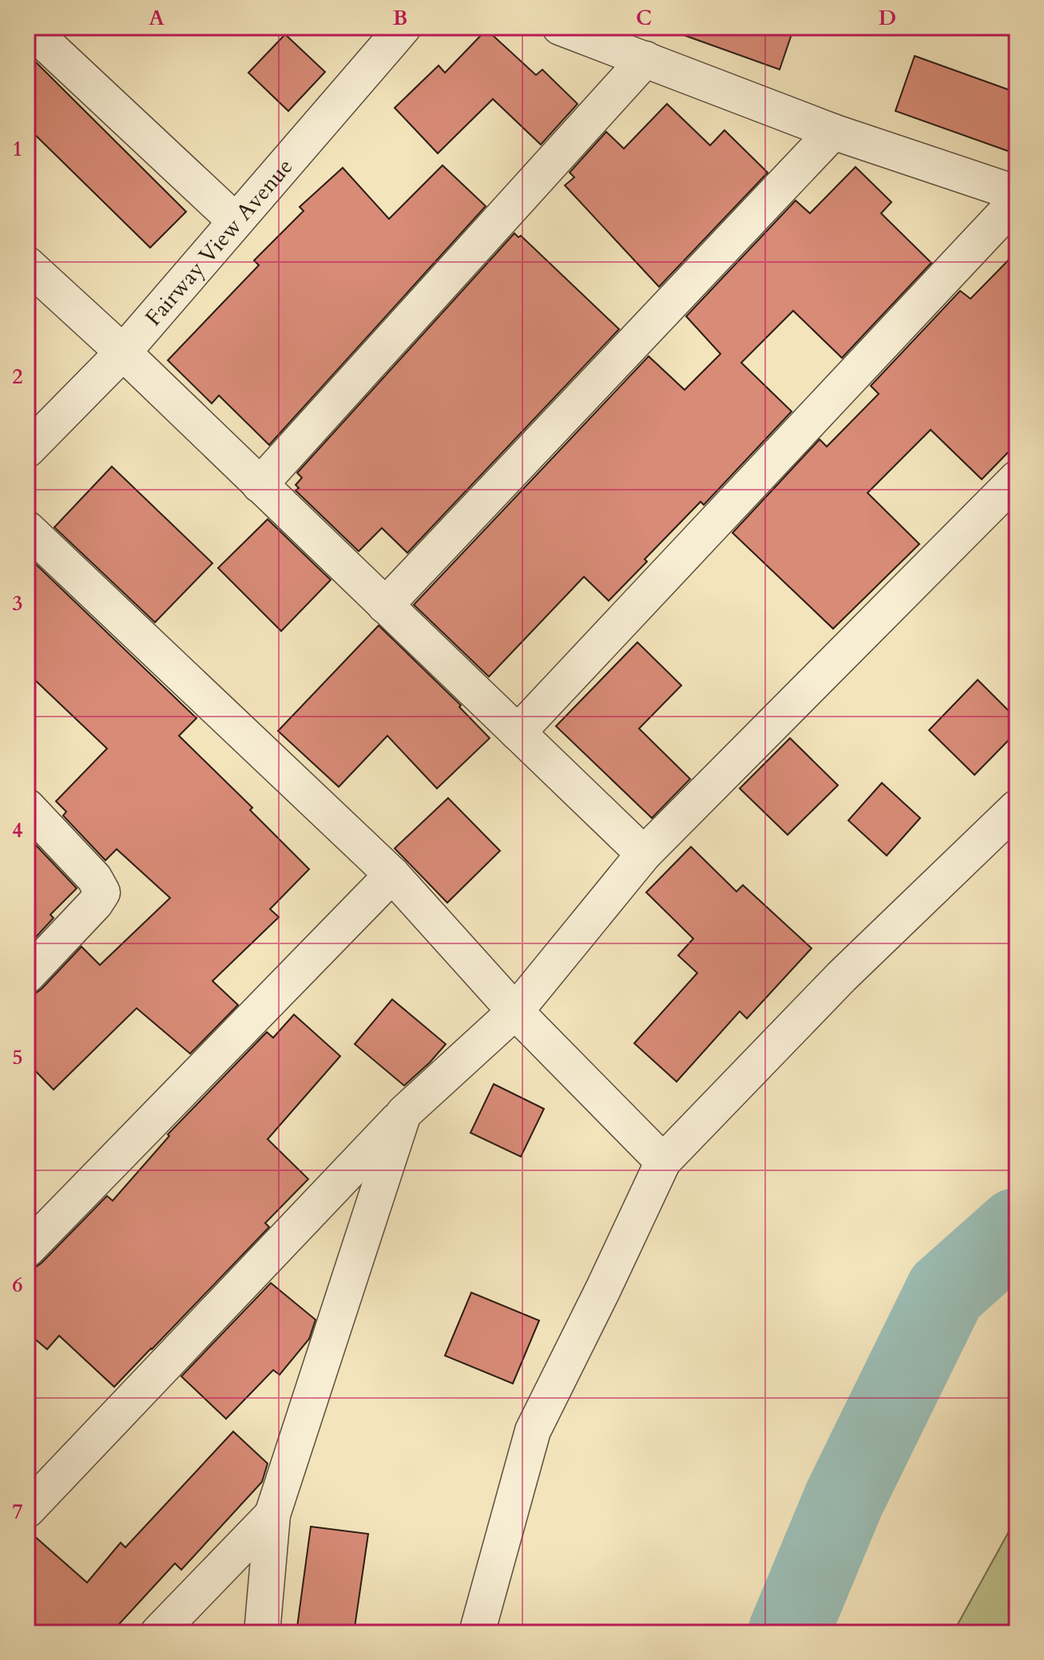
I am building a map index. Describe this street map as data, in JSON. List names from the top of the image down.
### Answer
{
  "streets": {
    "street": ["Fairway View Avenue"]
  },
  "grid": {
    "columns": [
      "A",
      "B",
      "C",
      "D"
    ],
    "rows": [
      "1",
      "2",
      "3",
      "4",
      "5",
      "6",
      "7"
    ]
  }
}
